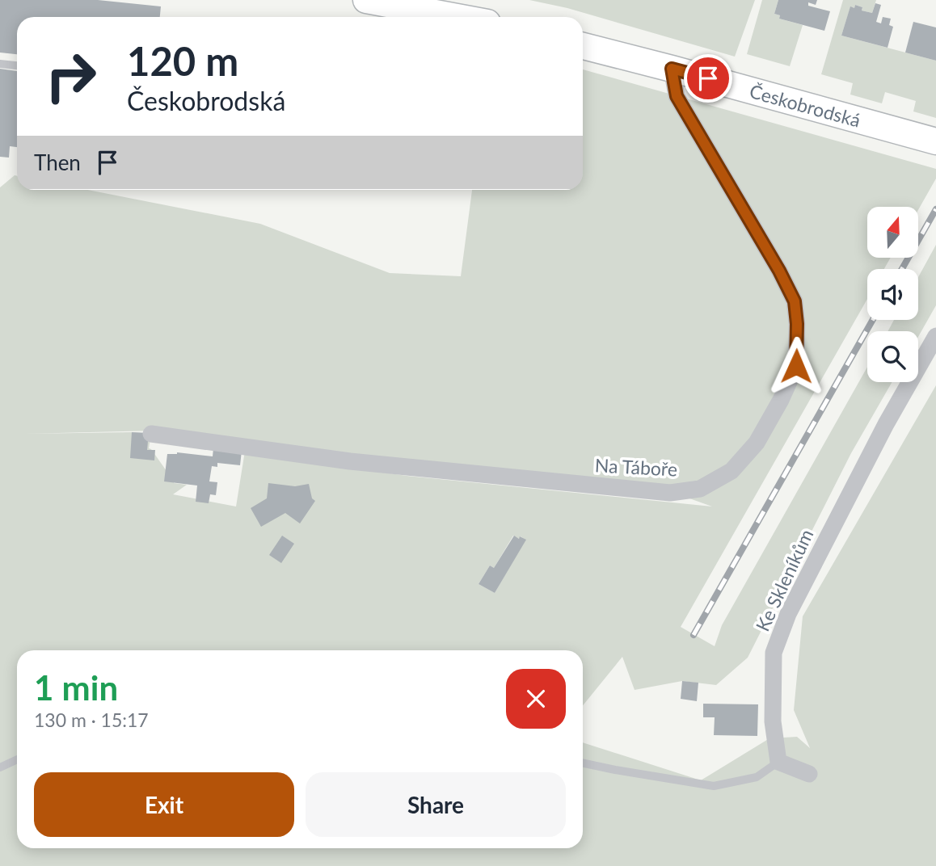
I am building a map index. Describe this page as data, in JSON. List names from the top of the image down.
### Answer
{
  "streets": {
    "main road": ["Českobrodská"],
    "street": ["Na Táboře", "Ke Skleníkům"]
  },
  "crossings": [
    ["Českobrodská", "Na Táboře"]
  ],
  "north": "top",
  "page": {
    "turn": ["120 m", "Českobrodská"],
    "then": "Then",
    "heading": ["1 min", "130 m · 15:17"],
    "buttons": ["Exit", "Share"]
  }
}
